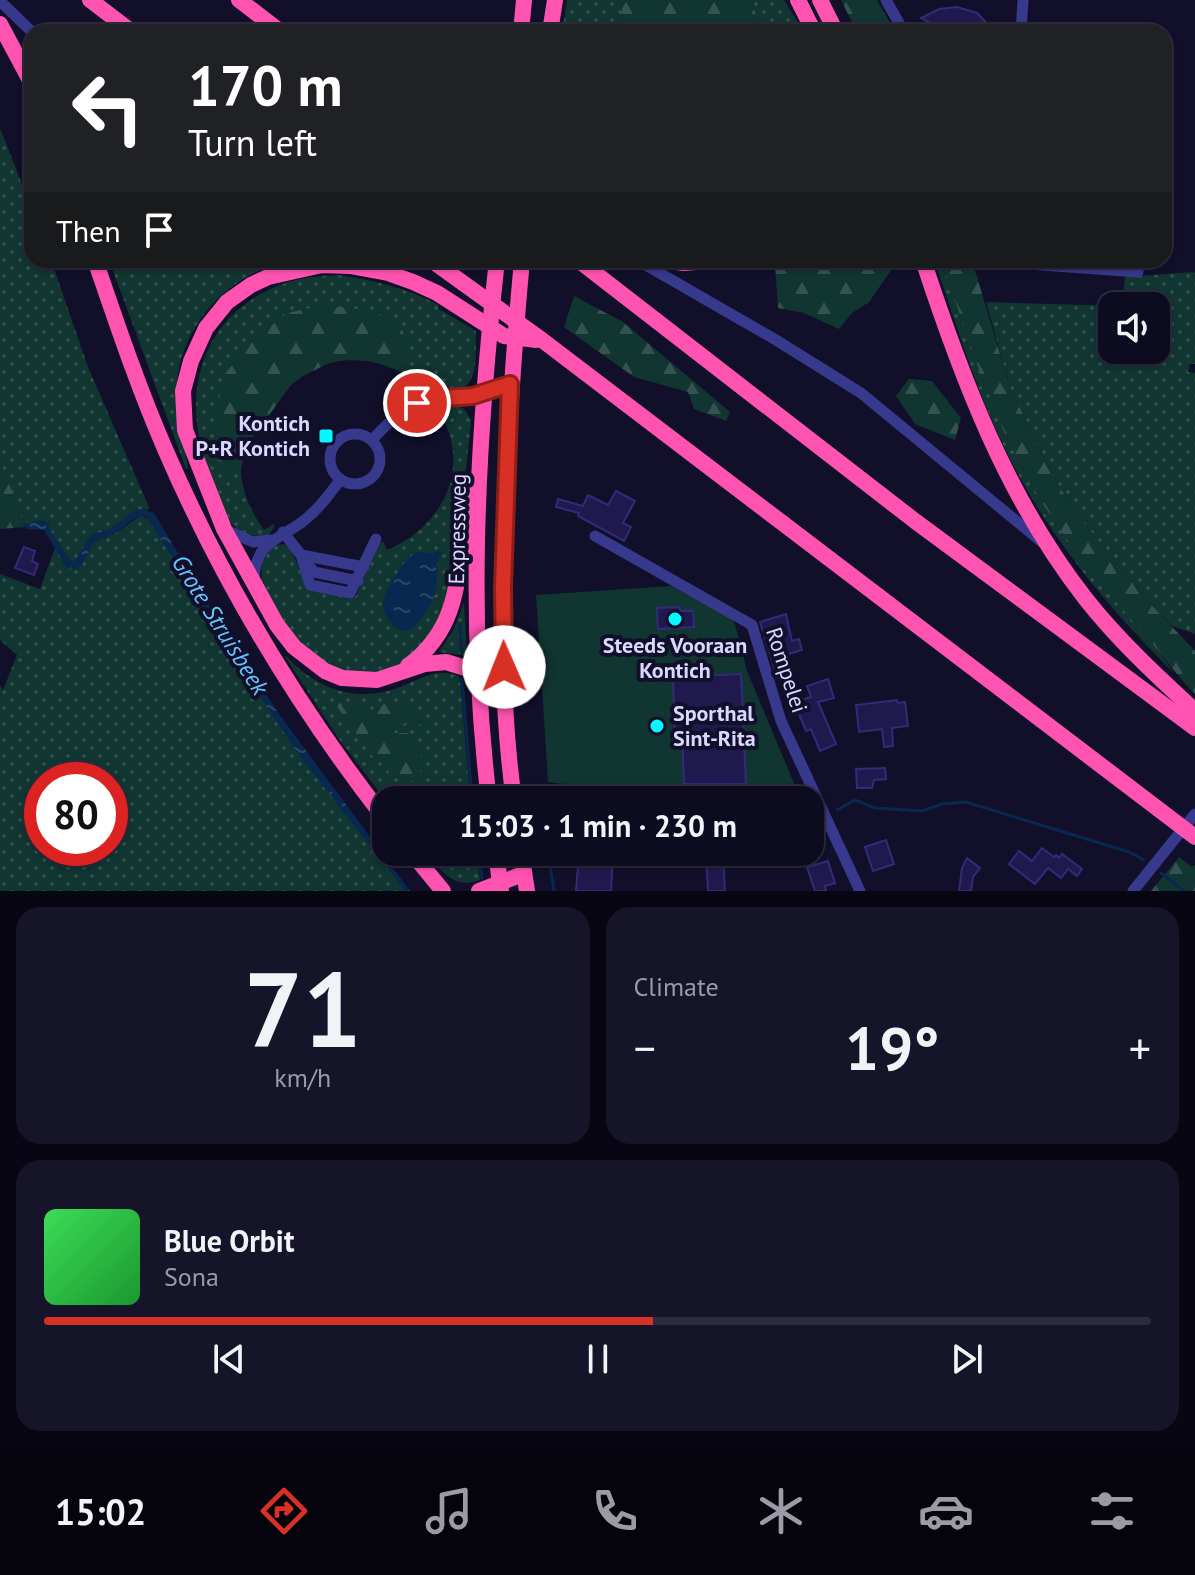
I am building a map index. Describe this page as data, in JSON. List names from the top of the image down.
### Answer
{
  "streets": {
    "highway": ["Expressweg"],
    "street": ["Rompelei"]
  },
  "water": ["Grote Struisbeek"],
  "places": {
    "transit": ["Kontich P+R Kontich"],
    "other": ["Steeds Vooraan Kontich", "Sporthal Sint-Rita"]
  },
  "page": {
    "turn": ["170 m", "Turn left"],
    "then": "Then",
    "limit": "80",
    "trip": "15:03 · 1 min · 230 m",
    "tile": [
      ["71", "km/h"],
      "Climate"
    ],
    "heat": ["−", "19°", "+"],
    "song": ["Blue Orbit", "Sona"],
    "tabs": "15:02"
  }
}
